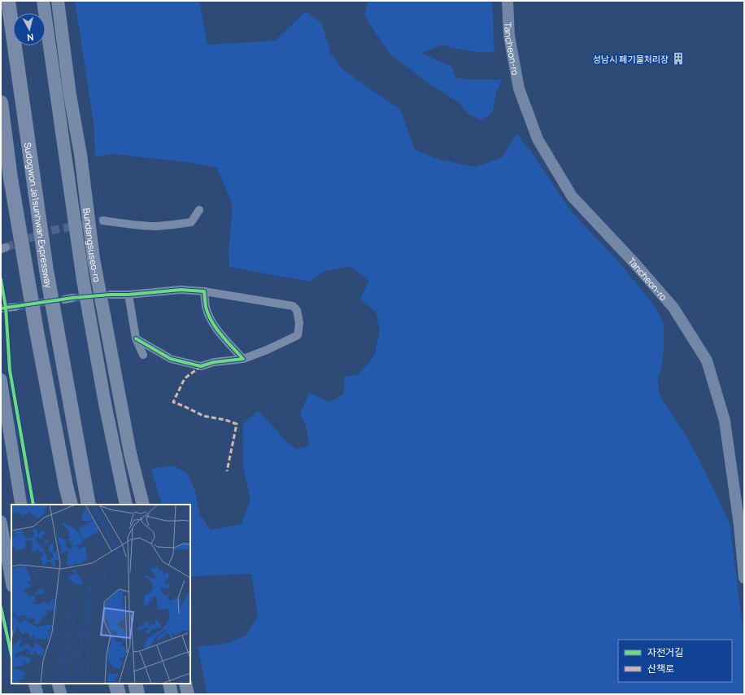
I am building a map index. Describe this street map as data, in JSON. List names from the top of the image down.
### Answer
{
  "streets": {
    "highway": ["Sudogwon Je1sunhwan Expressway", "Bundangsuseo-ro"],
    "main road": ["Tancheon-ro"]
  },
  "places": {
    "building": ["성남시 폐기물처리장"]
  },
  "legend": ["자전거길", "산책로"],
  "north": "bottom"
}
